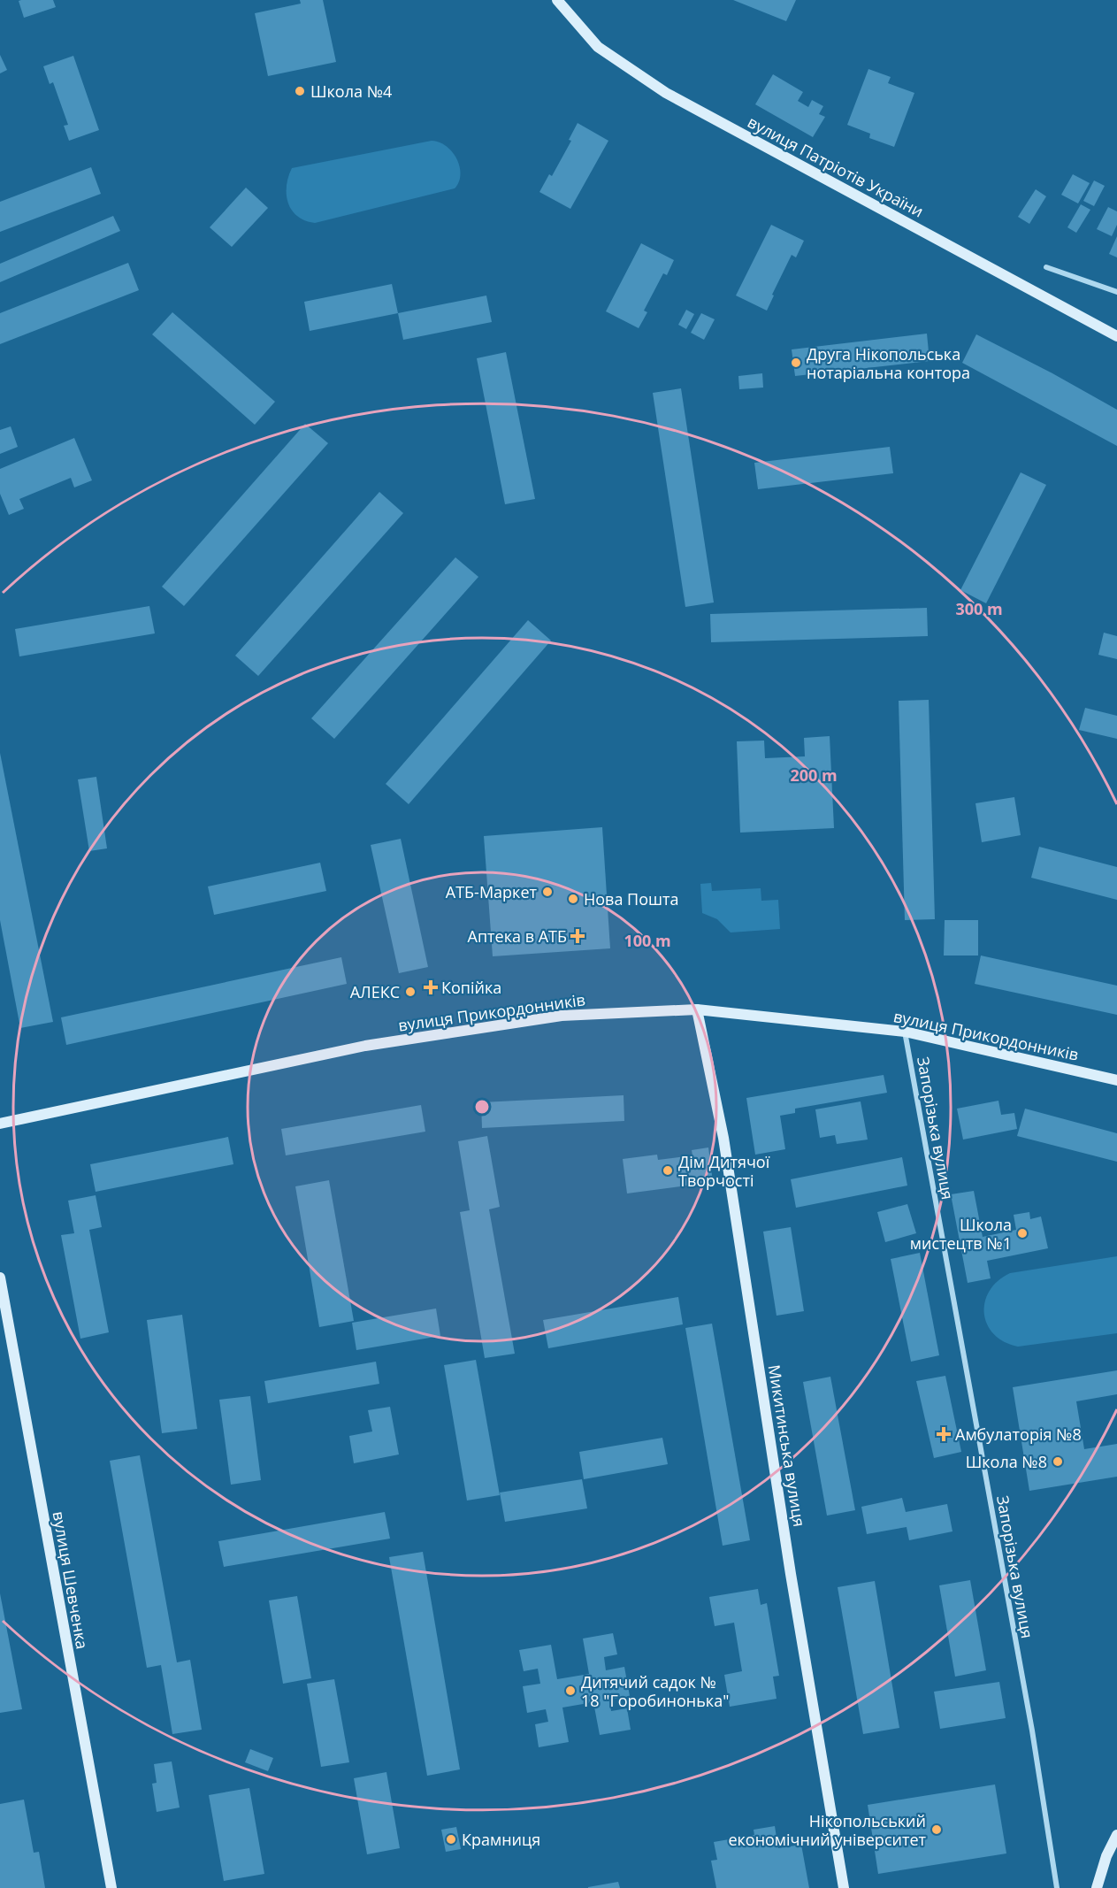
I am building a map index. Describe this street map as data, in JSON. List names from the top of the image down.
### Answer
{
  "streets": {
    "main road": [
      "вулиця Патріотів України",
      "вулиця Прикордонників",
      "Микитинська вулиця",
      "вулиця Шевченка"
    ],
    "street": ["Запорізька вулиця"]
  },
  "crossings": [
    ["вулиця Прикордонників", "Запорізька вулиця"],
    ["вулиця Прикордонників", "Микитинська вулиця"]
  ],
  "places": {
    "other": [
      "Школа №4",
      "Друга Нікопольська нотаріальна контора",
      "АТБ-Маркет",
      "Нова Пошта",
      "АЛЕКС",
      "Дім Дитячої Творчості",
      "Школа мистецтв №1",
      "Школа №8",
      "Дитячий садок № 18 \"Горобинонька\"",
      "Нікопольський економічний університет",
      "Крамниця"
    ],
    "health": ["Аптека в АТБ", "Копійка", "Амбулаторія №8"]
  },
  "rings": ["300 m", "200 m", "100 m"]
}
